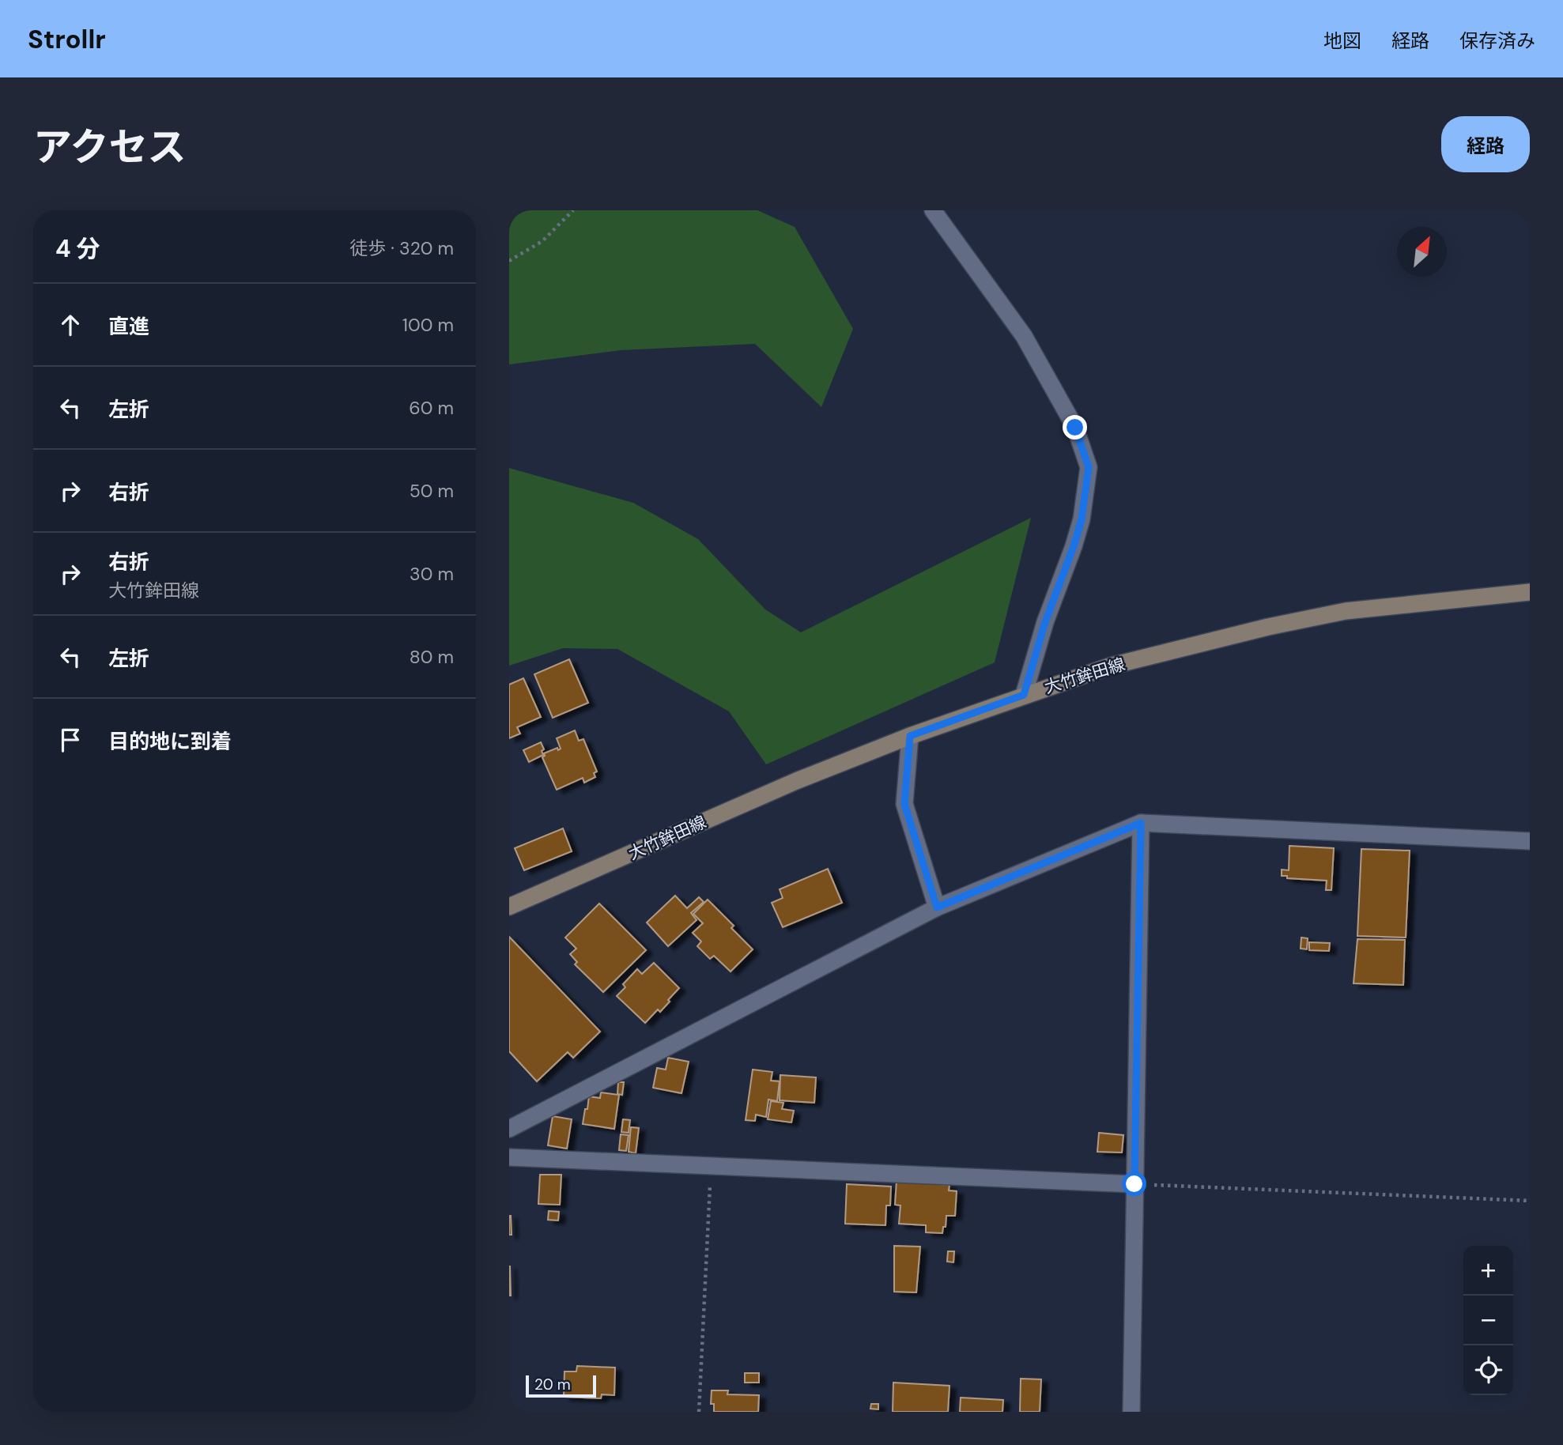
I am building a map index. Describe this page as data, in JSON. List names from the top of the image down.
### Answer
{
  "streets": {
    "main road": ["大竹鉾田線"]
  },
  "scale_bar": "20 m",
  "north": "top right",
  "page": {
    "header": "Strollr",
    "nav": ["地図", "経路", "保存済み"],
    "title": "アクセス",
    "buttons": "経路",
    "heading": ["4 分", "徒歩 · 320 m"],
    "list": [
      ["直進", "100 m"],
      ["左折", "60 m"],
      ["右折", "50 m"],
      ["右折", "大竹鉾田線", "30 m"],
      ["左折", "80 m"],
      "目的地に到着"
    ],
    "map_buttons": ["+", "−"],
    "scale": "20 m"
  }
}
